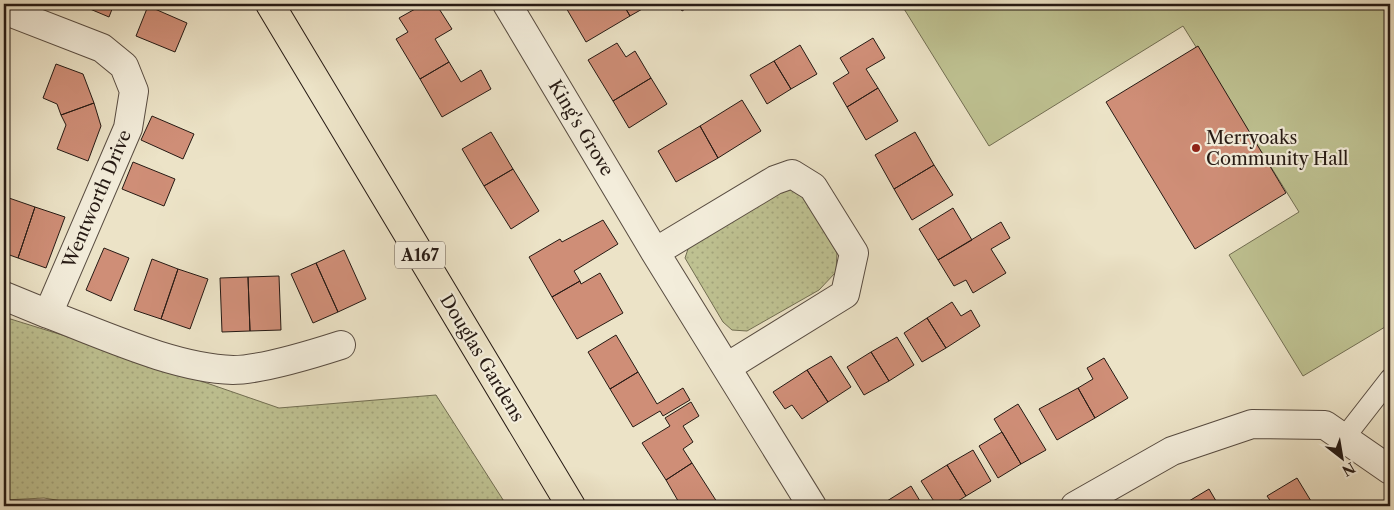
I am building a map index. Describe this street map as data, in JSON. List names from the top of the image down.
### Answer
{
  "streets": {
    "highway": ["A167", "Douglas Gardens"],
    "street": ["King's Grove", "Wentworth Drive"]
  },
  "places": ["Merryoaks Community Hall"],
  "north": "bottom right"
}
